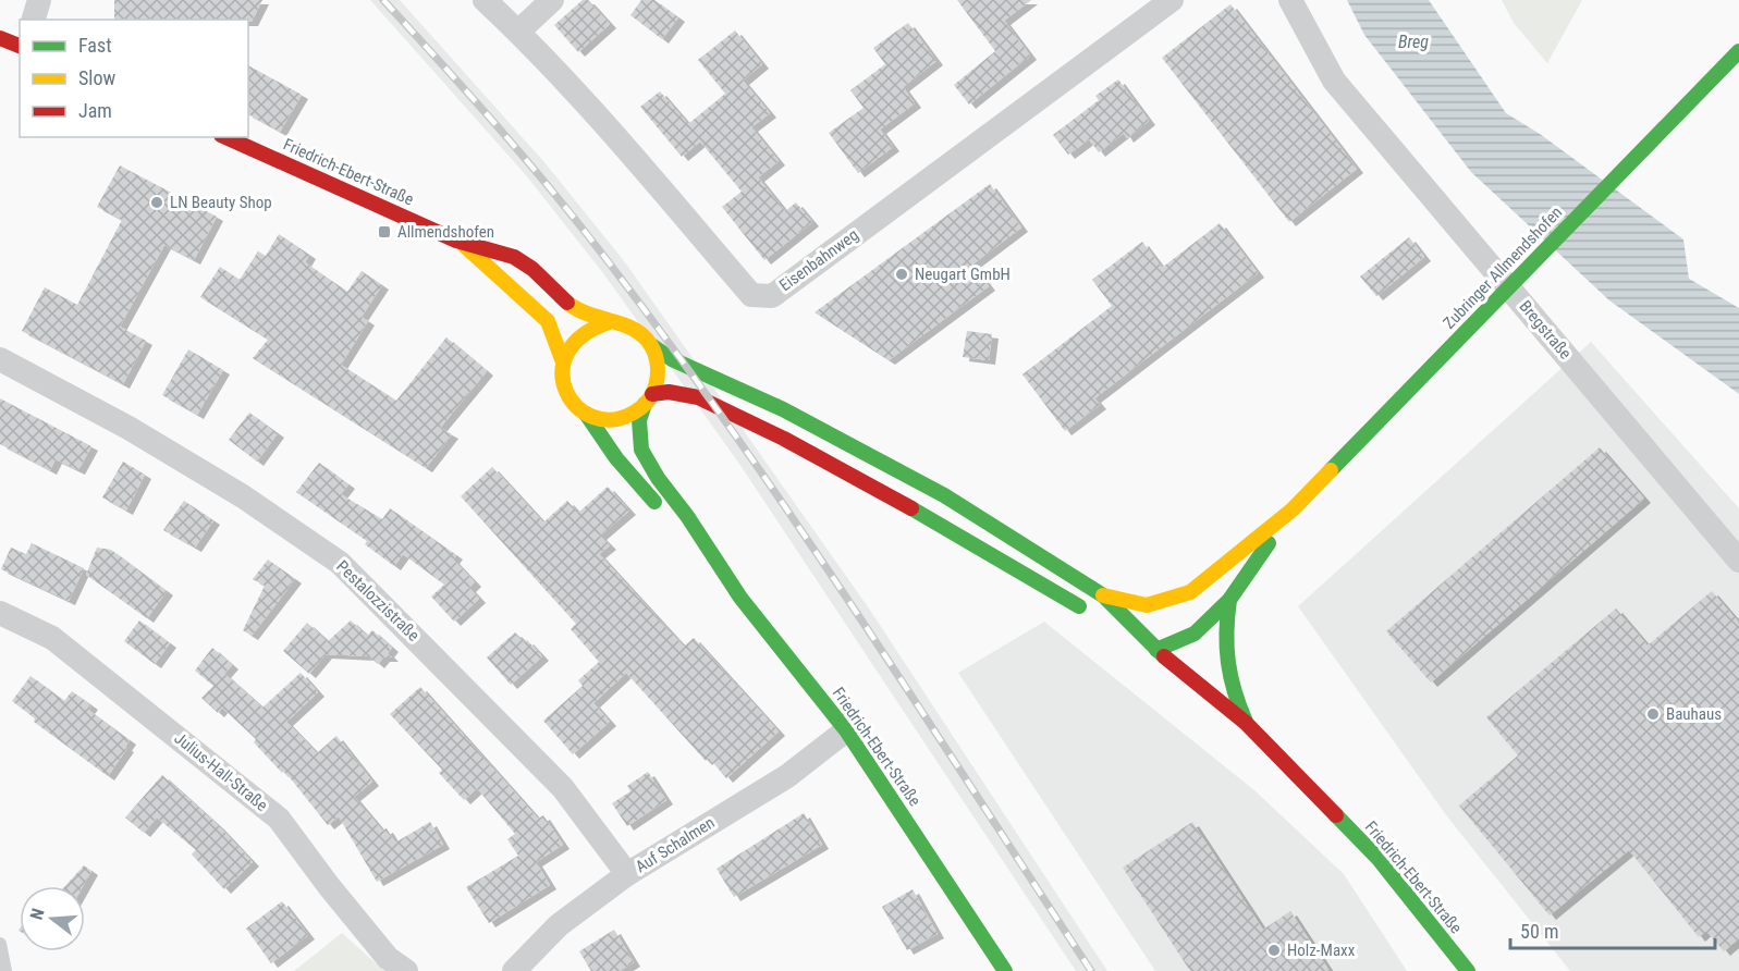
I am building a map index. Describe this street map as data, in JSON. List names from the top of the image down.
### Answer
{
  "streets": {
    "main road": ["Friedrich-Ebert-Straße", "Zubringer Allmendshofen"],
    "street": [
      "Eisenbahnweg",
      "Bregstraße",
      "Pestalozzistraße",
      "Julius-Hall-Straße",
      "Auf Schalmen"
    ]
  },
  "crossings": [
    ["Friedrich-Ebert-Straße", "Auf Schalmen"],
    ["Pestalozzistraße", "Auf Schalmen"]
  ],
  "water": ["Breg"],
  "places": {
    "other": [
      "LN Beauty Shop",
      "Neugart GmbH",
      "Bauhaus",
      "Holz-Maxx"
    ],
    "transit": ["Allmendshofen"]
  },
  "legend": ["Fast", "Slow", "Jam"],
  "scale_bar": "50 m",
  "north": "left"
}
